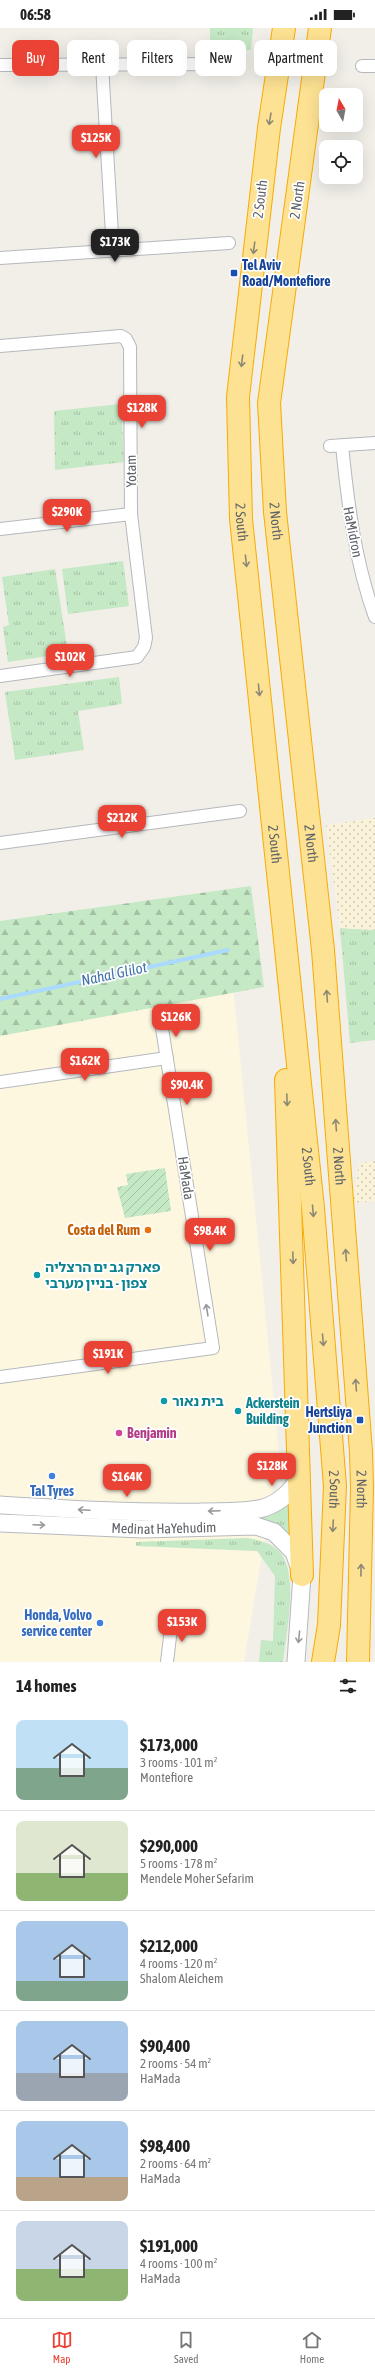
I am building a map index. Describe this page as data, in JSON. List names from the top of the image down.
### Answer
{
  "streets": {
    "highway": ["2 South", "2 North"],
    "street": [
      "Yotam",
      "HaMidron",
      "HaMada",
      "Medinat HaYehudim"
    ]
  },
  "water": ["Nahal Glilot"],
  "places": {
    "transit": ["Tel Aviv Road/Montefiore", "Hertsliya Junction"],
    "other": [
      "Costa del Rum",
      "פארק גב ים הרצליה צפון - בניין מערבי",
      "בית נאור",
      "Ackerstein Building",
      "Benjamin",
      "Tal Tyres",
      "Honda, Volvo service center"
    ]
  },
  "north": "top",
  "page": {
    "status": "06:58",
    "chip": [
      "Buy",
      "Rent",
      "Filters",
      "New",
      "Apartment"
    ],
    "price": [
      "$125K",
      "$173K",
      "$128K",
      "$290K",
      "$102K",
      "$212K",
      "$126K",
      "$162K",
      "$90.4K",
      "$98.4K",
      "$191K",
      "$128K",
      "$164K",
      "$153K"
    ],
    "heading": "14 homes",
    "list": [
      {
        "name": "$173,000",
        "note": "3 rooms · 101 m² · Montefiore"
      },
      {
        "name": "$290,000",
        "note": "5 rooms · 178 m² · Mendele Moher Sefarim"
      },
      {
        "name": "$212,000",
        "note": "4 rooms · 120 m² · Shalom Aleichem"
      },
      {
        "name": "$90,400",
        "note": "2 rooms · 54 m² · HaMada"
      },
      {
        "name": "$98,400",
        "note": "2 rooms · 64 m² · HaMada"
      },
      {
        "name": "$191,000",
        "note": "4 rooms · 100 m² · HaMada"
      }
    ],
    "tabs": ["Map", "Saved", "Home"]
  }
}
